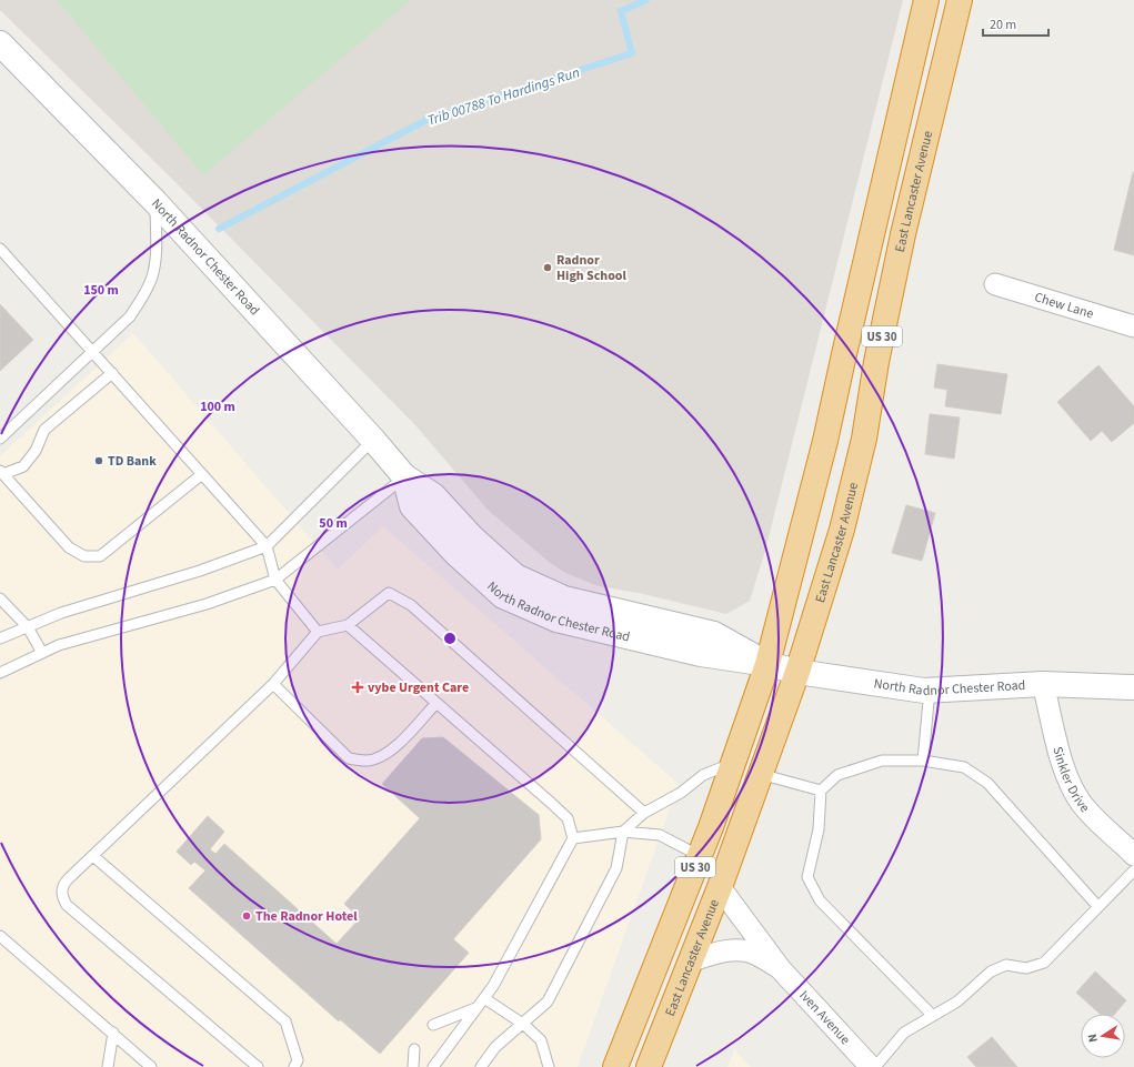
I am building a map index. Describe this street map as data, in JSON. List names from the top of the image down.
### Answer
{
  "streets": {
    "highway": ["East Lancaster Avenue", "US 30"],
    "main road": ["North Radnor Chester Road"],
    "street": ["Chew Lane", "Sinkler Drive", "Iven Avenue"]
  },
  "crossings": [
    ["East Lancaster Avenue", "North Radnor Chester Road"],
    ["East Lancaster Avenue", "Iven Avenue"],
    ["North Radnor Chester Road", "US 30"],
    ["North Radnor Chester Road", "Sinkler Drive"]
  ],
  "water": ["Trib 00788 To Hardings Run"],
  "places": {
    "other": ["Radnor High School", "TD Bank", "The Radnor Hotel"],
    "health": ["vybe Urgent Care"]
  },
  "scale_bar": "20 m",
  "north": "left",
  "rings": ["150 m", "100 m", "50 m"]
}
